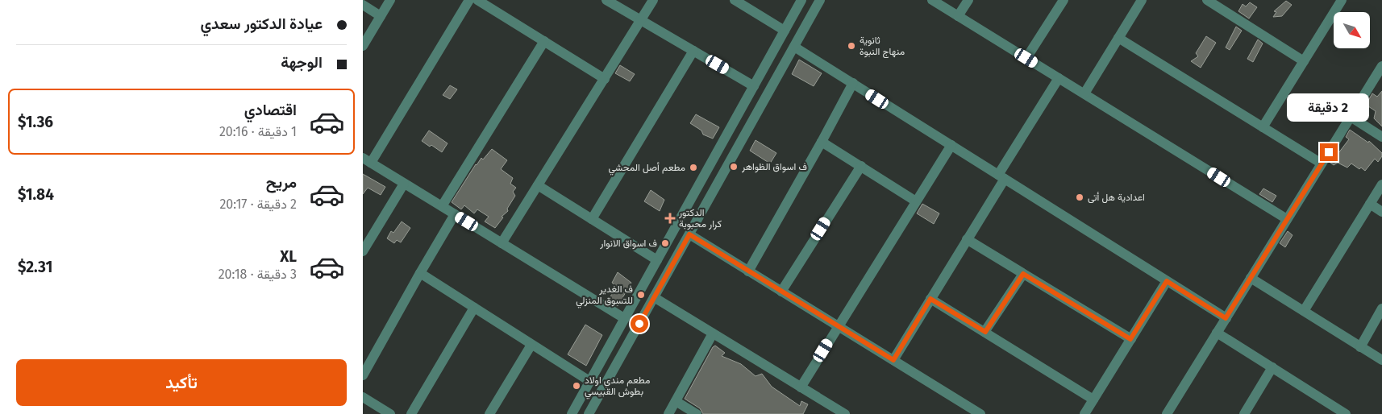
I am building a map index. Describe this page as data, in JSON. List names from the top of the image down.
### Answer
{
  "places": {
    "other": [
      "ثانوية منهاج النبوة",
      "ف اسواق الظواهر",
      "مطعم أصل المحشي",
      "اعدادية هل أتى",
      "ف اسواق الانوار",
      "ف الغدير للتسوق المنزلي",
      "مطعم مندي اولاد بطوش القبيسي"
    ],
    "health": ["الدكتور كرار محبوبة"]
  },
  "north": "bottom right",
  "page": {
    "banner": ["عيادة الدكتور سعدي", "الوجهة"],
    "list": [
      {
        "name": "اقتصادي",
        "note": "1 دقيقة · 20:16",
        "value": "$1.36"
      },
      {
        "name": "مريح",
        "note": "2 دقيقة · 20:17",
        "value": "$1.84"
      },
      {
        "name": "XL",
        "note": "3 دقيقة · 20:18",
        "value": "$2.31"
      }
    ],
    "bubble": "2 دقيقة",
    "buttons": "تأكيد"
  }
}
